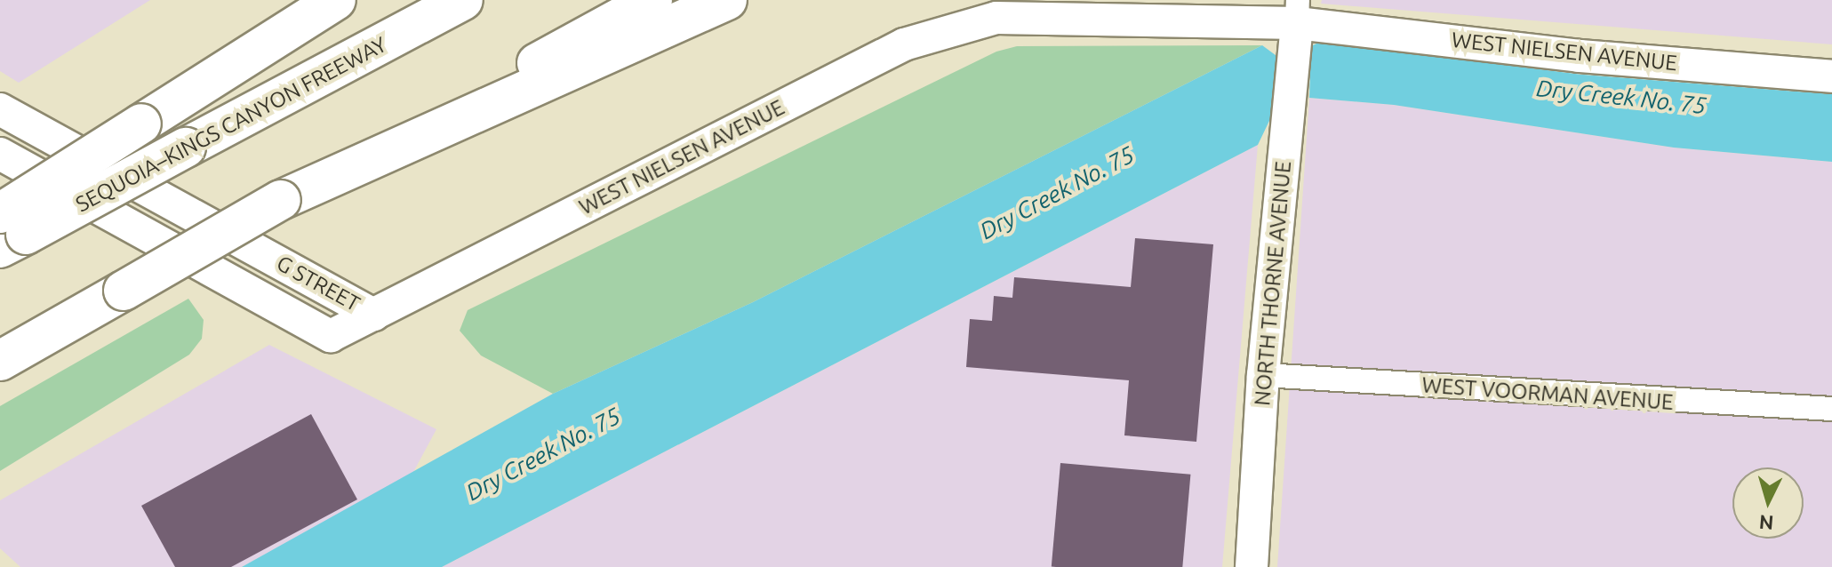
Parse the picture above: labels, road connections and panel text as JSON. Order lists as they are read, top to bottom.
{
  "streets": {
    "highway": ["SEQUOIA–KINGS CANYON FREEWAY"],
    "street": [
      "WEST NIELSEN AVENUE",
      "G STREET",
      "NORTH THORNE AVENUE",
      "WEST VOORMAN AVENUE"
    ]
  },
  "crossings": [
    ["WEST NIELSEN AVENUE", "G STREET"],
    ["WEST NIELSEN AVENUE", "NORTH THORNE AVENUE"],
    ["NORTH THORNE AVENUE", "WEST VOORMAN AVENUE"]
  ],
  "water": ["Dry Creek No. 75"],
  "north": "bottom"
}
